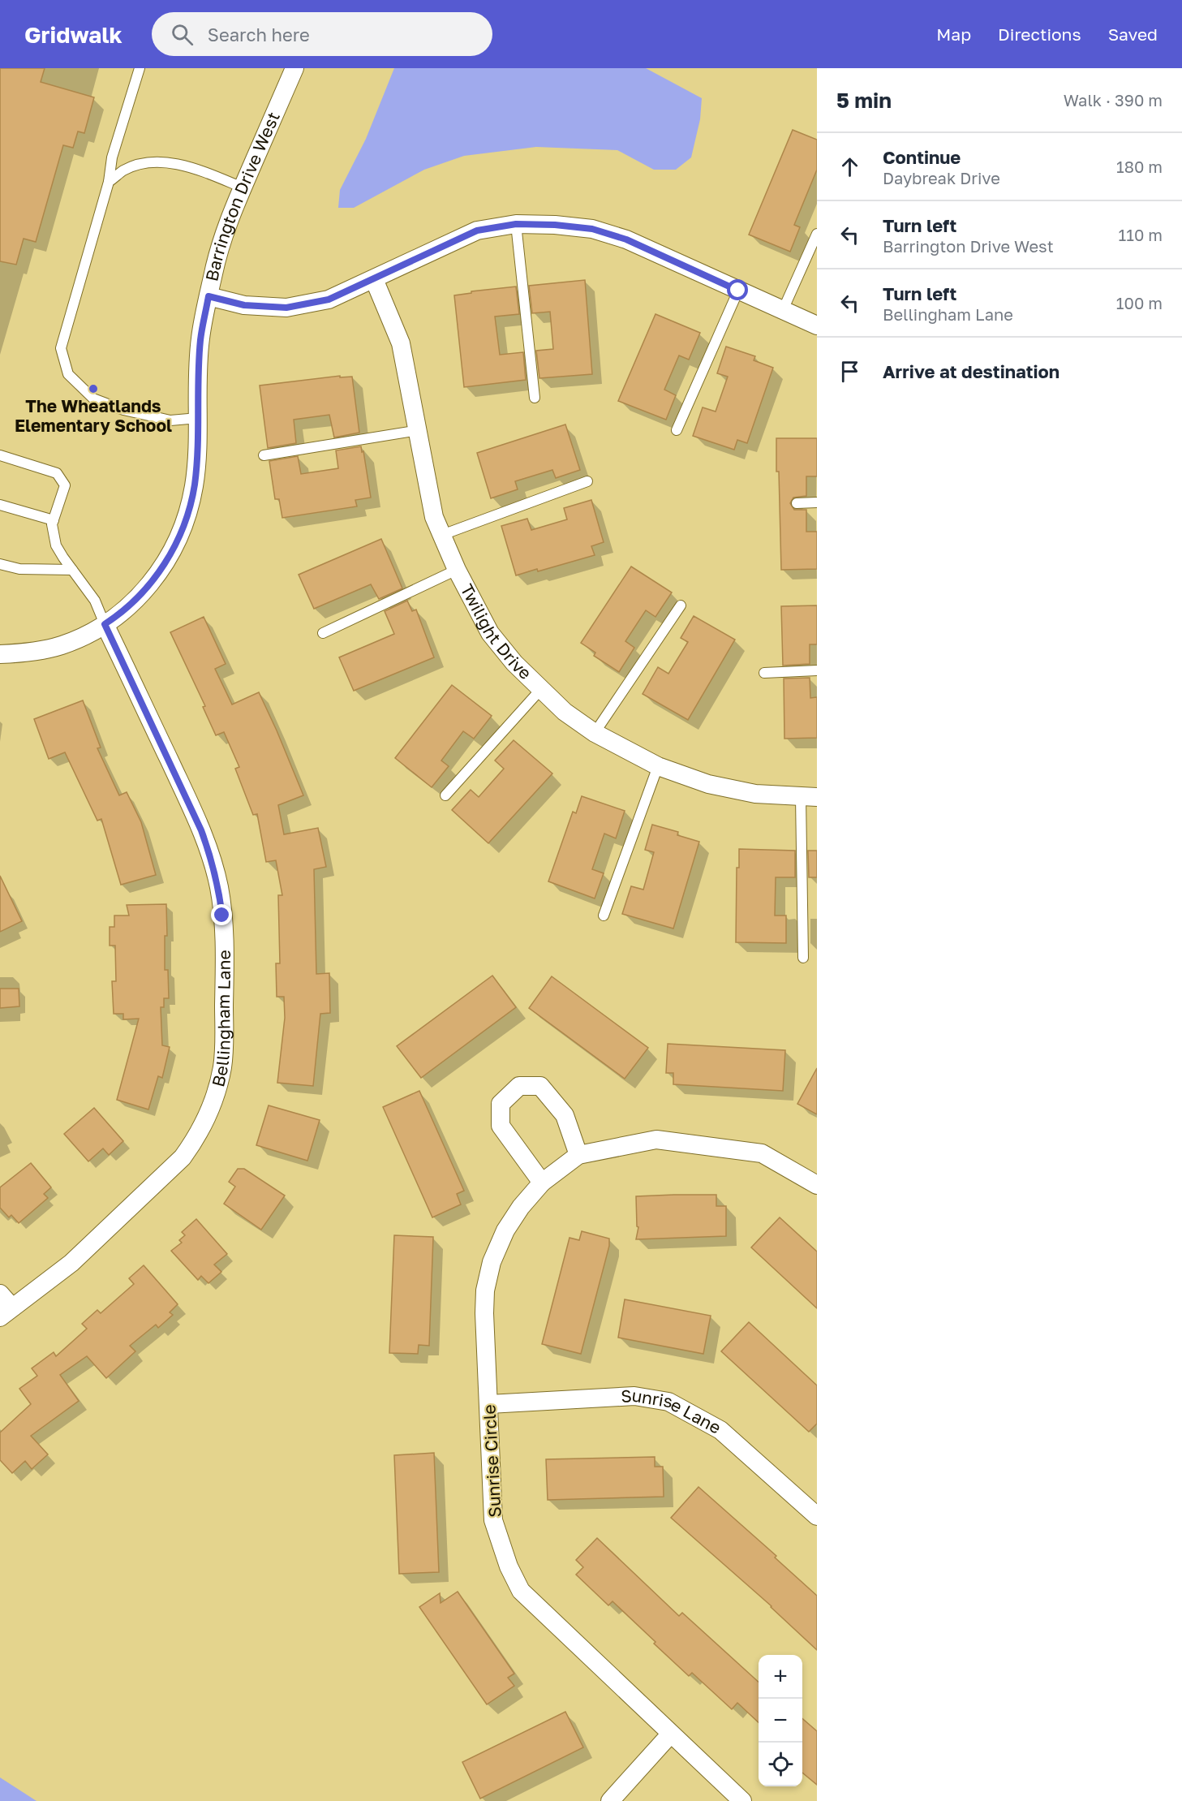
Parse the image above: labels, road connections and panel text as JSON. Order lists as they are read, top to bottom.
{
  "streets": {
    "street": [
      "Barrington Drive West",
      "Twilight Drive",
      "Bellingham Lane",
      "Sunrise Lane",
      "Sunrise Circle"
    ]
  },
  "crossings": [
    ["Barrington Drive West", "Bellingham Lane"],
    ["Sunrise Lane", "Sunrise Circle"]
  ],
  "places": ["The Wheatlands Elementary School"],
  "page": {
    "header": "Gridwalk",
    "search": "Search here",
    "nav": ["Map", "Directions", "Saved"],
    "heading": ["5 min", "Walk · 390 m"],
    "list": [
      ["Continue", "Daybreak Drive", "180 m"],
      ["Turn left", "Barrington Drive West", "110 m"],
      ["Turn left", "Bellingham Lane", "100 m"],
      "Arrive at destination"
    ],
    "map_buttons": ["+", "−"]
  }
}
